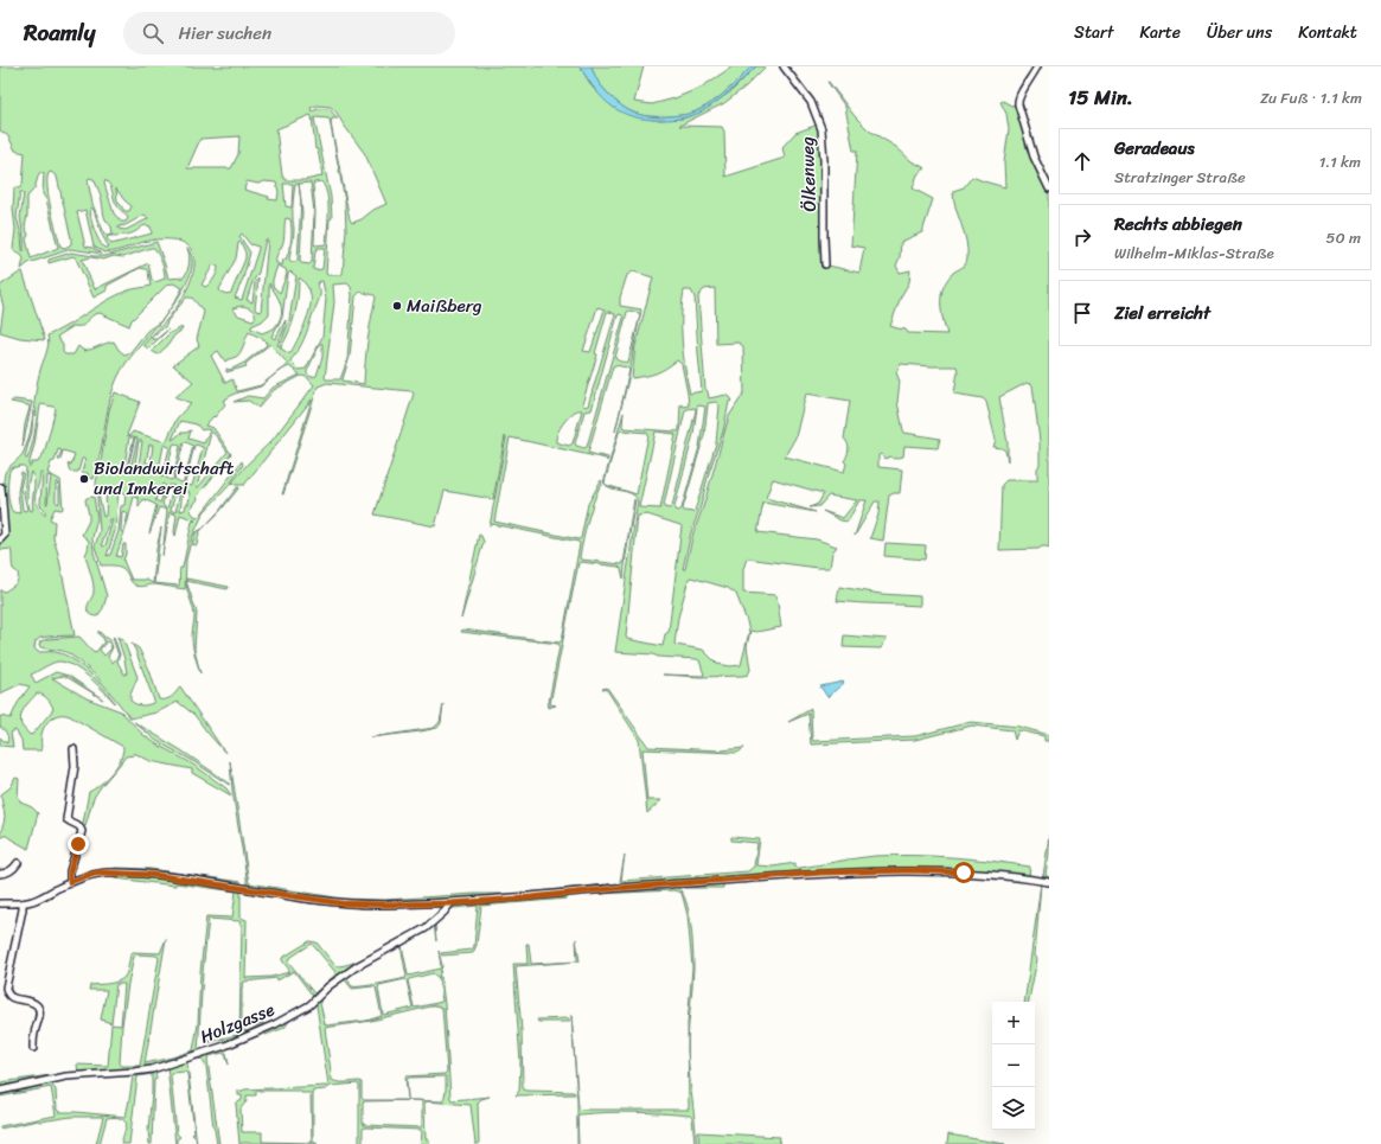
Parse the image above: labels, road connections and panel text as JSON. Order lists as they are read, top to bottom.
{
  "streets": {
    "street": ["Ölkenweg", "Holzgasse"]
  },
  "places": ["Maißberg", "Biolandwirtschaft und Imkerei"],
  "page": {
    "header": "Roamly",
    "search": "Hier suchen",
    "nav": [
      "Start",
      "Karte",
      "Über uns",
      "Kontakt"
    ],
    "heading": ["15 Min.", "Zu Fuß · 1.1 km"],
    "list": [
      ["Geradeaus", "Stratzinger Straße", "1.1 km"],
      ["Rechts abbiegen", "Wilhelm-Miklas-Straße", "50 m"],
      "Ziel erreicht"
    ],
    "map_buttons": ["+", "−"]
  }
}
